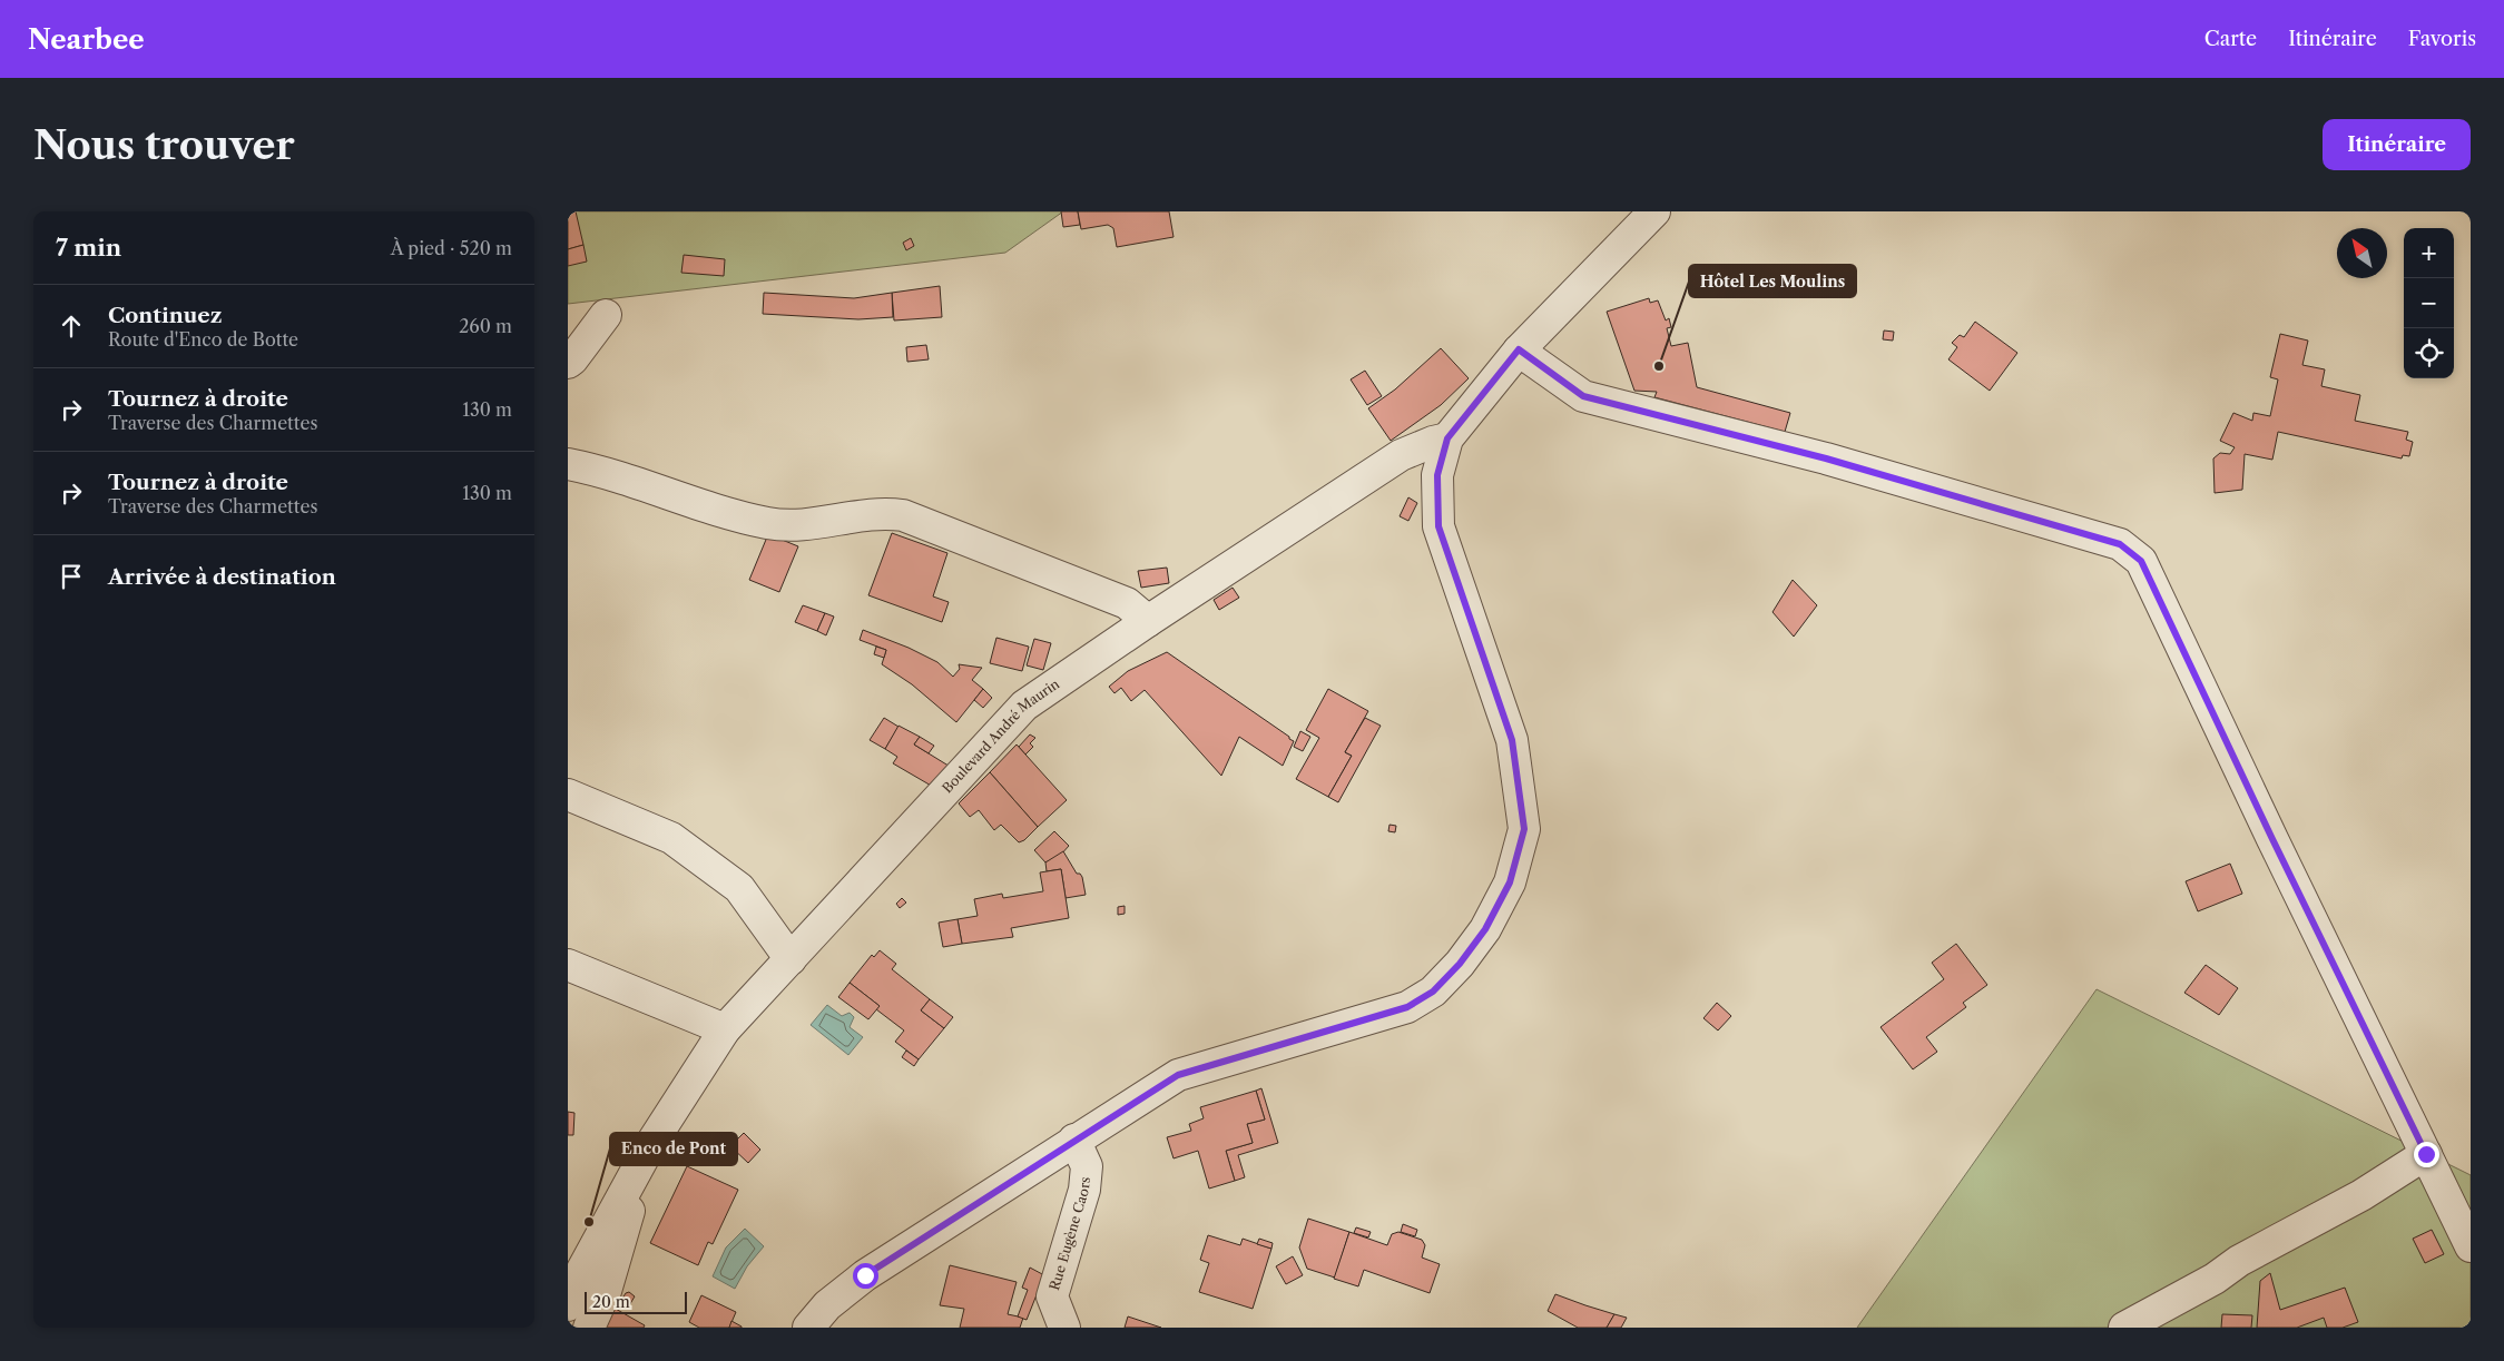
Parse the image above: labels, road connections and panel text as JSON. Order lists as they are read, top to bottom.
{
  "streets": {
    "street": ["Boulevard André Maurin", "Rue Eugène Caors"]
  },
  "places": ["Hôtel Les Moulins", "Enco de Pont"],
  "scale_bar": "20 m",
  "north": "top left",
  "page": {
    "header": "Nearbee",
    "nav": ["Carte", "Itinéraire", "Favoris"],
    "buttons": "Itinéraire",
    "title": "Nous trouver",
    "heading": ["7 min", "À pied · 520 m"],
    "map_buttons": ["+", "−"],
    "list": [
      ["Continuez", "Route d'Enco de Botte", "260 m"],
      ["Tournez à droite", "Traverse des Charmettes", "130 m"],
      ["Tournez à droite", "Traverse des Charmettes", "130 m"],
      "Arrivée à destination"
    ],
    "scale": "20 m"
  }
}
